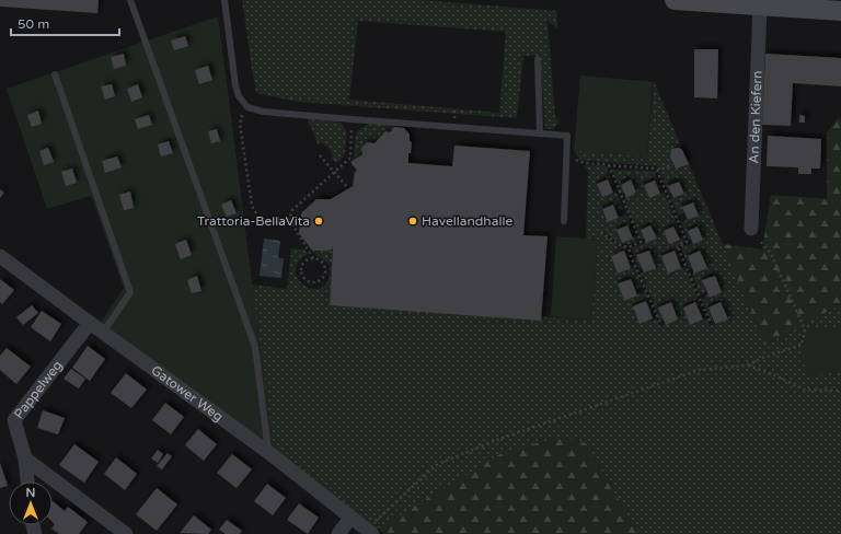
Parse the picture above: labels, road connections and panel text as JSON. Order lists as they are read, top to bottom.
{
  "streets": {
    "street": ["An den Kiefern", "Pappelweg", "Gatower Weg"]
  },
  "crossings": [
    ["Pappelweg", "Gatower Weg"]
  ],
  "places": ["Trattoria-BellaVita", "Havellandhalle"],
  "scale_bar": "50 m",
  "north": "top"
}
